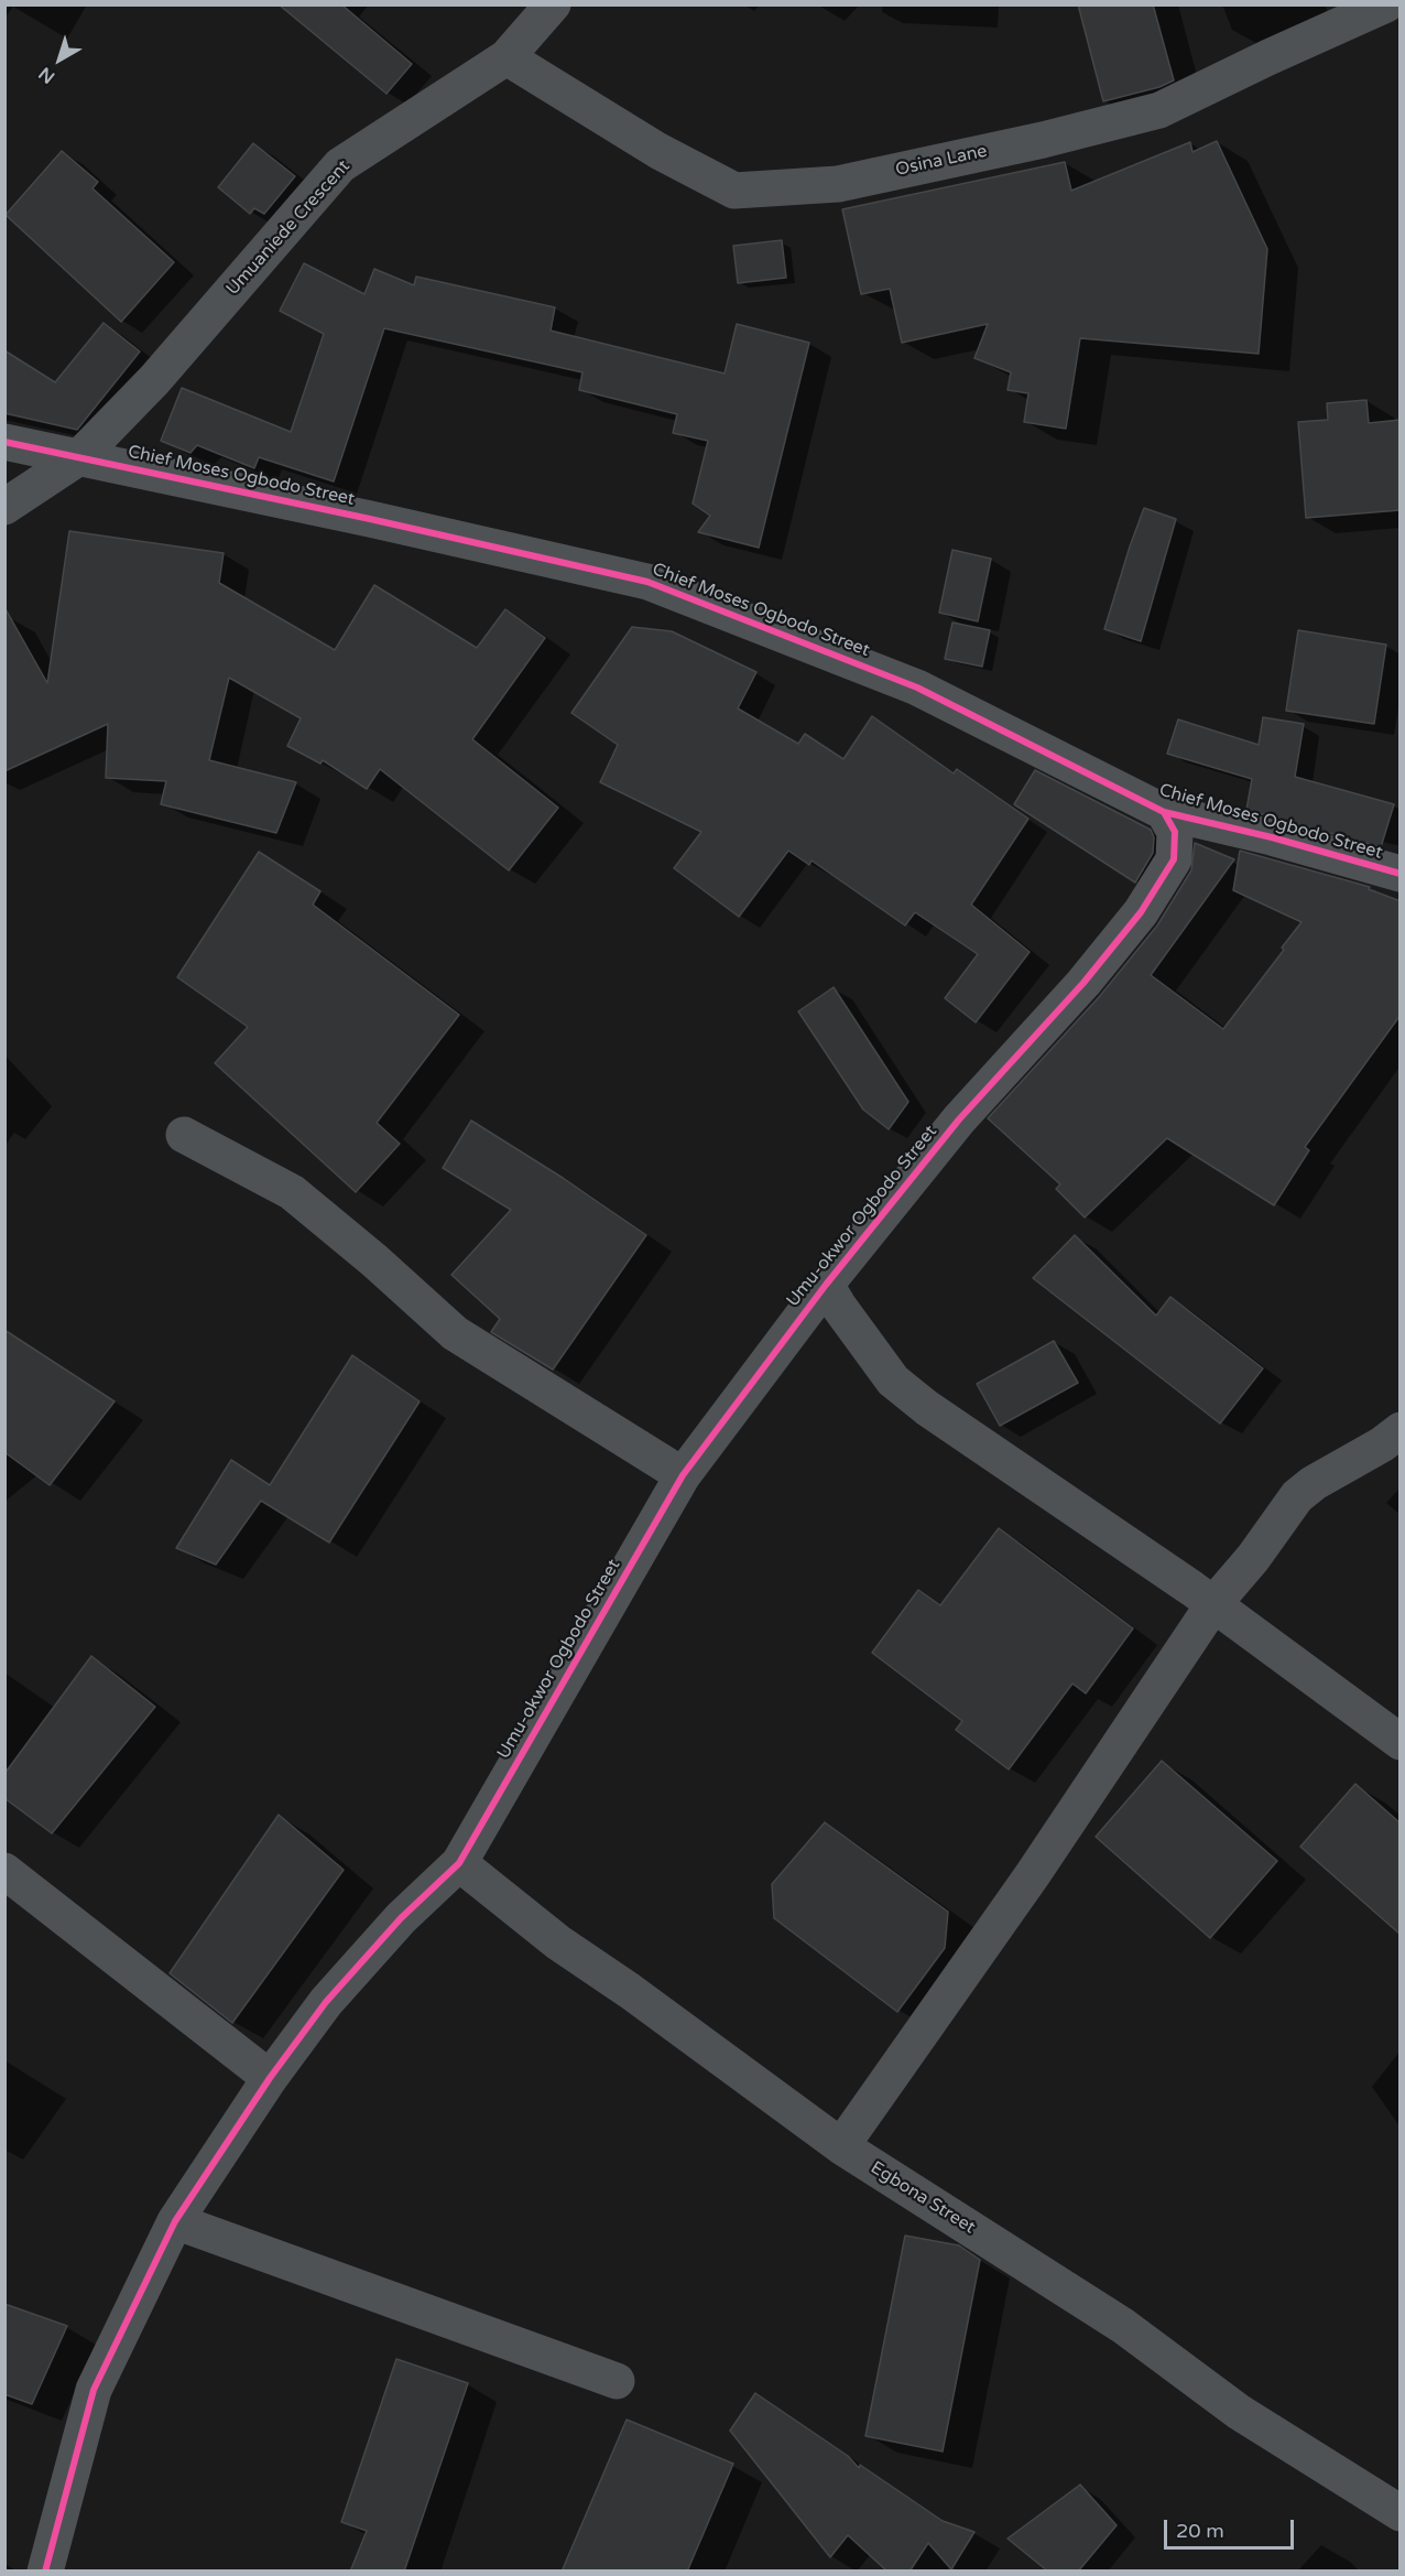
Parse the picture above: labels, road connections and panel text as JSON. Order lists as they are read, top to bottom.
{
  "streets": {
    "street": [
      "Osina Lane",
      "Umuaniede Crescent",
      "Chief Moses Ogbodo Street",
      "Umu-okwor Ogbodo Street",
      "Egbona Street"
    ]
  },
  "crossings": [
    ["Osina Lane", "Umuaniede Crescent"],
    ["Umuaniede Crescent", "Chief Moses Ogbodo Street"],
    ["Chief Moses Ogbodo Street", "Umu-okwor Ogbodo Street"],
    ["Umu-okwor Ogbodo Street", "Egbona Street"]
  ],
  "scale_bar": "20 m",
  "north": "bottom left"
}
